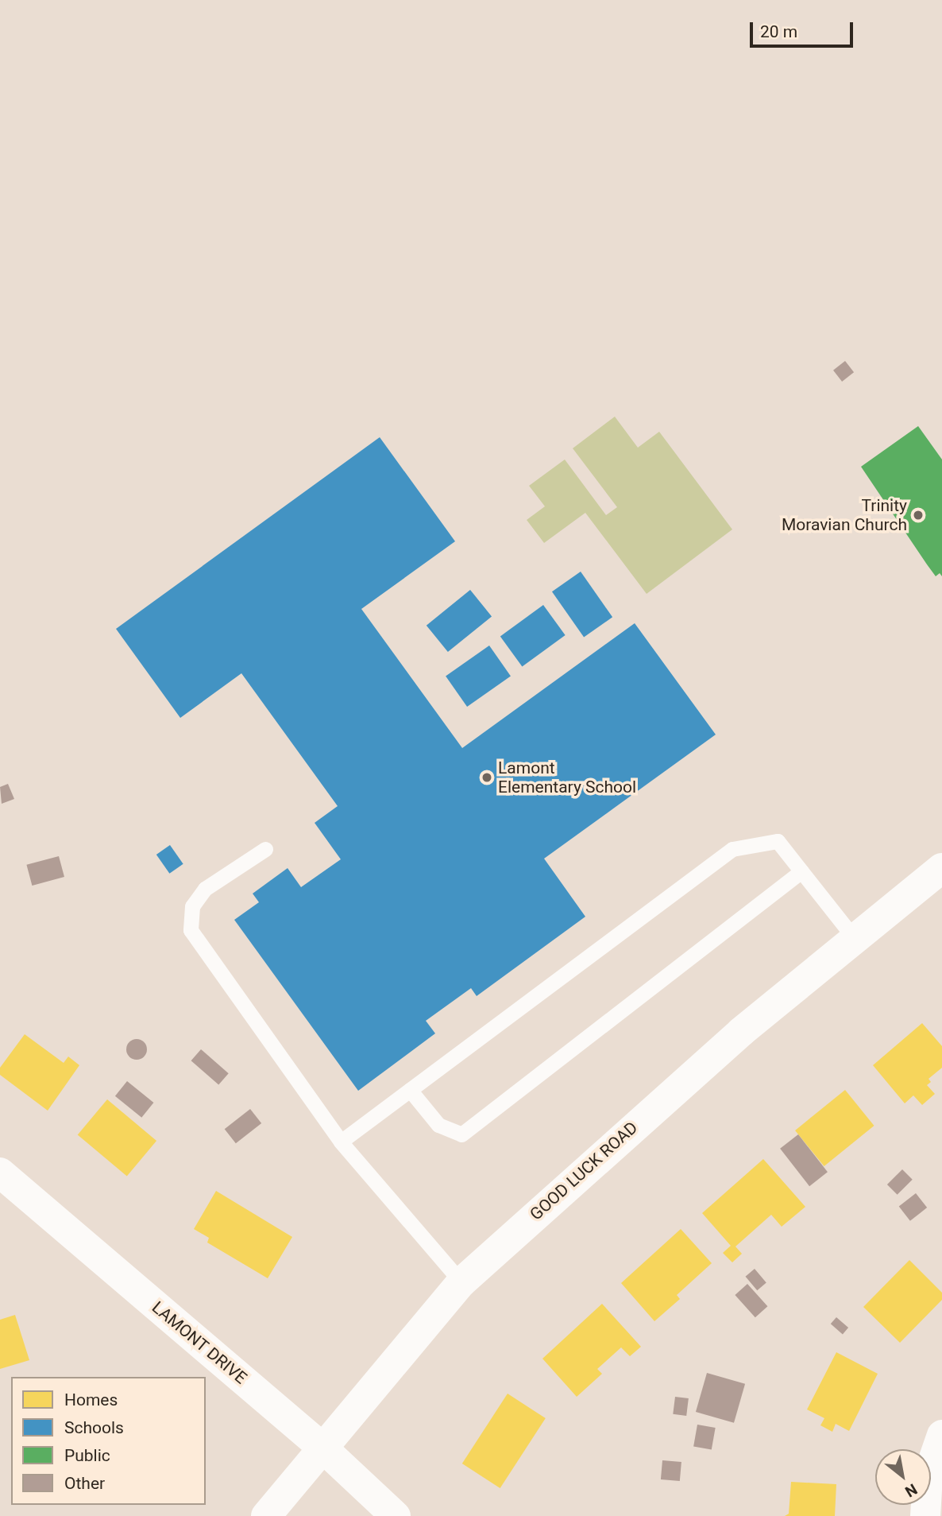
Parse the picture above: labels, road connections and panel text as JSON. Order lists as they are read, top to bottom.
{
  "streets": {
    "main road": ["GOOD LUCK ROAD", "LAMONT DRIVE"]
  },
  "crossings": [
    ["GOOD LUCK ROAD", "LAMONT DRIVE"]
  ],
  "places": ["Trinity Moravian Church", "Lamont Elementary School"],
  "legend": [
    "Homes",
    "Schools",
    "Public",
    "Other"
  ],
  "scale_bar": "20 m",
  "north": "bottom right"
}
